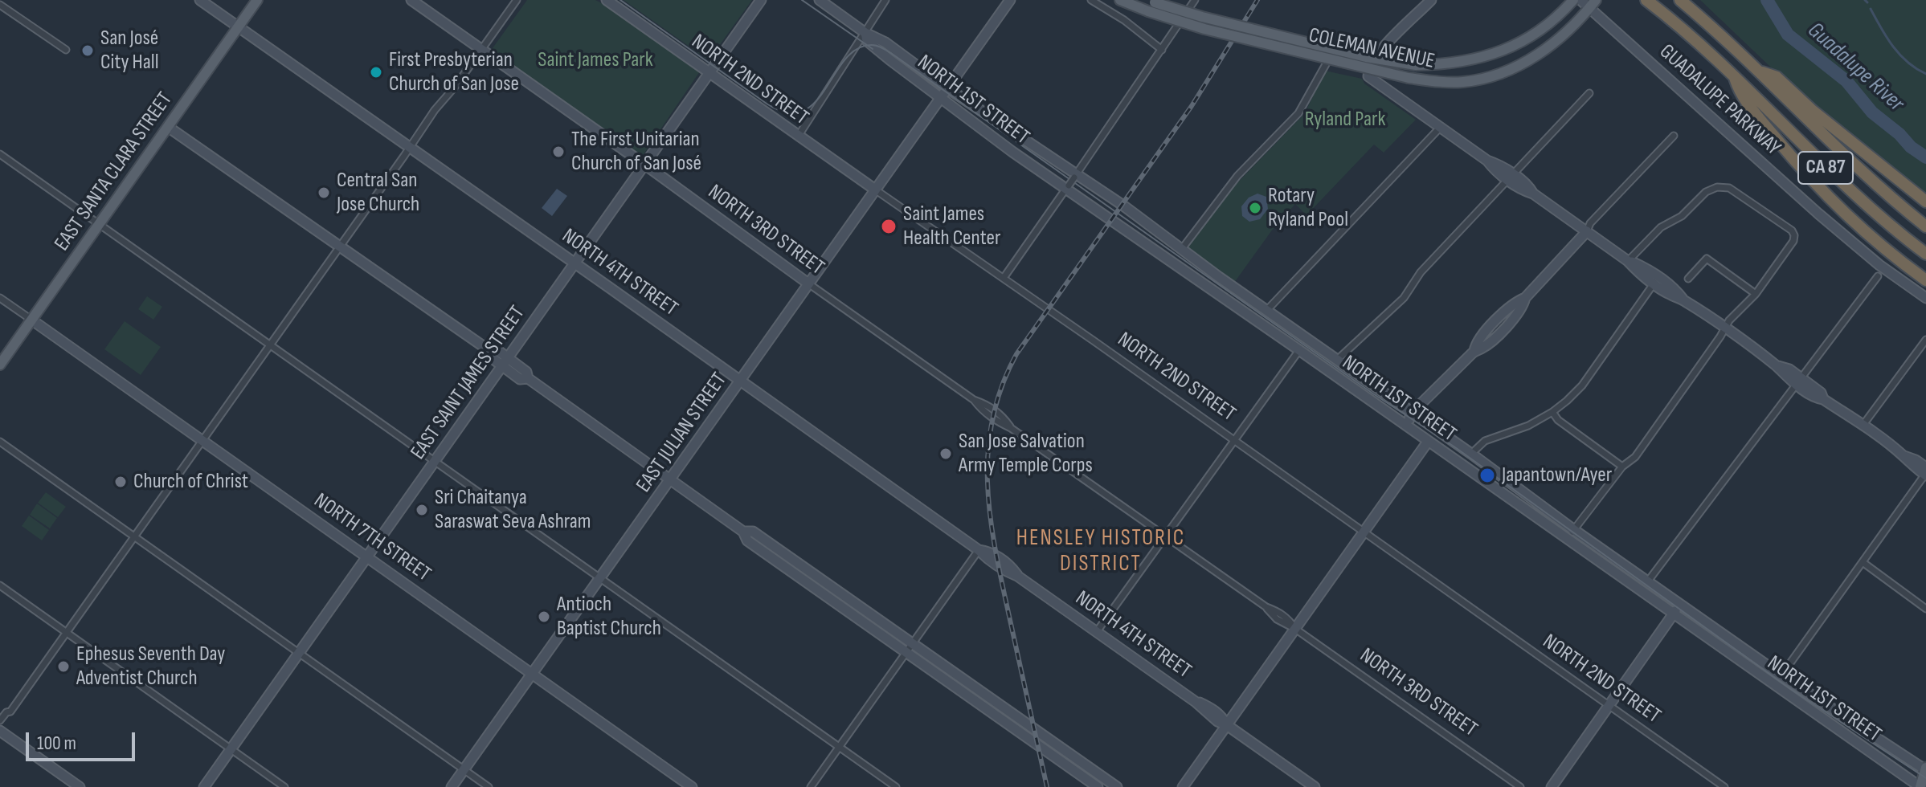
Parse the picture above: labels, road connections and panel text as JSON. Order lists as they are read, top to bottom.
{
  "streets": {
    "highway": ["CA 87"],
    "main road": ["COLEMAN AVENUE", "EAST SANTA CLARA STREET"],
    "street": [
      "NORTH 2ND STREET",
      "NORTH 1ST STREET",
      "GUADALUPE PARKWAY",
      "NORTH 3RD STREET",
      "NORTH 4TH STREET",
      "EAST SAINT JAMES STREET",
      "EAST JULIAN STREET",
      "NORTH 7TH STREET"
    ]
  },
  "crossings": [
    ["COLEMAN AVENUE", "GUADALUPE PARKWAY"],
    ["NORTH 2ND STREET", "EAST SAINT JAMES STREET"],
    ["NORTH 2ND STREET", "EAST JULIAN STREET"],
    ["NORTH 1ST STREET", "EAST JULIAN STREET"],
    ["EAST SANTA CLARA STREET", "NORTH 4TH STREET"],
    ["EAST SANTA CLARA STREET", "NORTH 7TH STREET"],
    ["NORTH 3RD STREET", "EAST SAINT JAMES STREET"],
    ["NORTH 3RD STREET", "EAST JULIAN STREET"],
    ["NORTH 4TH STREET", "EAST SAINT JAMES STREET"],
    ["NORTH 4TH STREET", "EAST JULIAN STREET"],
    ["EAST SAINT JAMES STREET", "NORTH 7TH STREET"],
    ["EAST JULIAN STREET", "NORTH 7TH STREET"]
  ],
  "districts": ["HENSLEY HISTORIC DISTRICT"],
  "water": ["Guadalupe River"],
  "parks": ["Saint James Park", "Ryland Park"],
  "places": [
    "San José City Hall",
    "First Presbyterian Church of San Jose",
    "The First Unitarian Church of San José",
    "Central San Jose Church",
    "Rotary Ryland Pool",
    "Saint James Health Center",
    "San Jose Salvation Army Temple Corps",
    "Japantown/Ayer",
    "Church of Christ",
    "Sri Chaitanya Saraswat Seva Ashram",
    "Antioch Baptist Church",
    "Ephesus Seventh Day Adventist Church"
  ],
  "scale_bar": "100 m"
}
